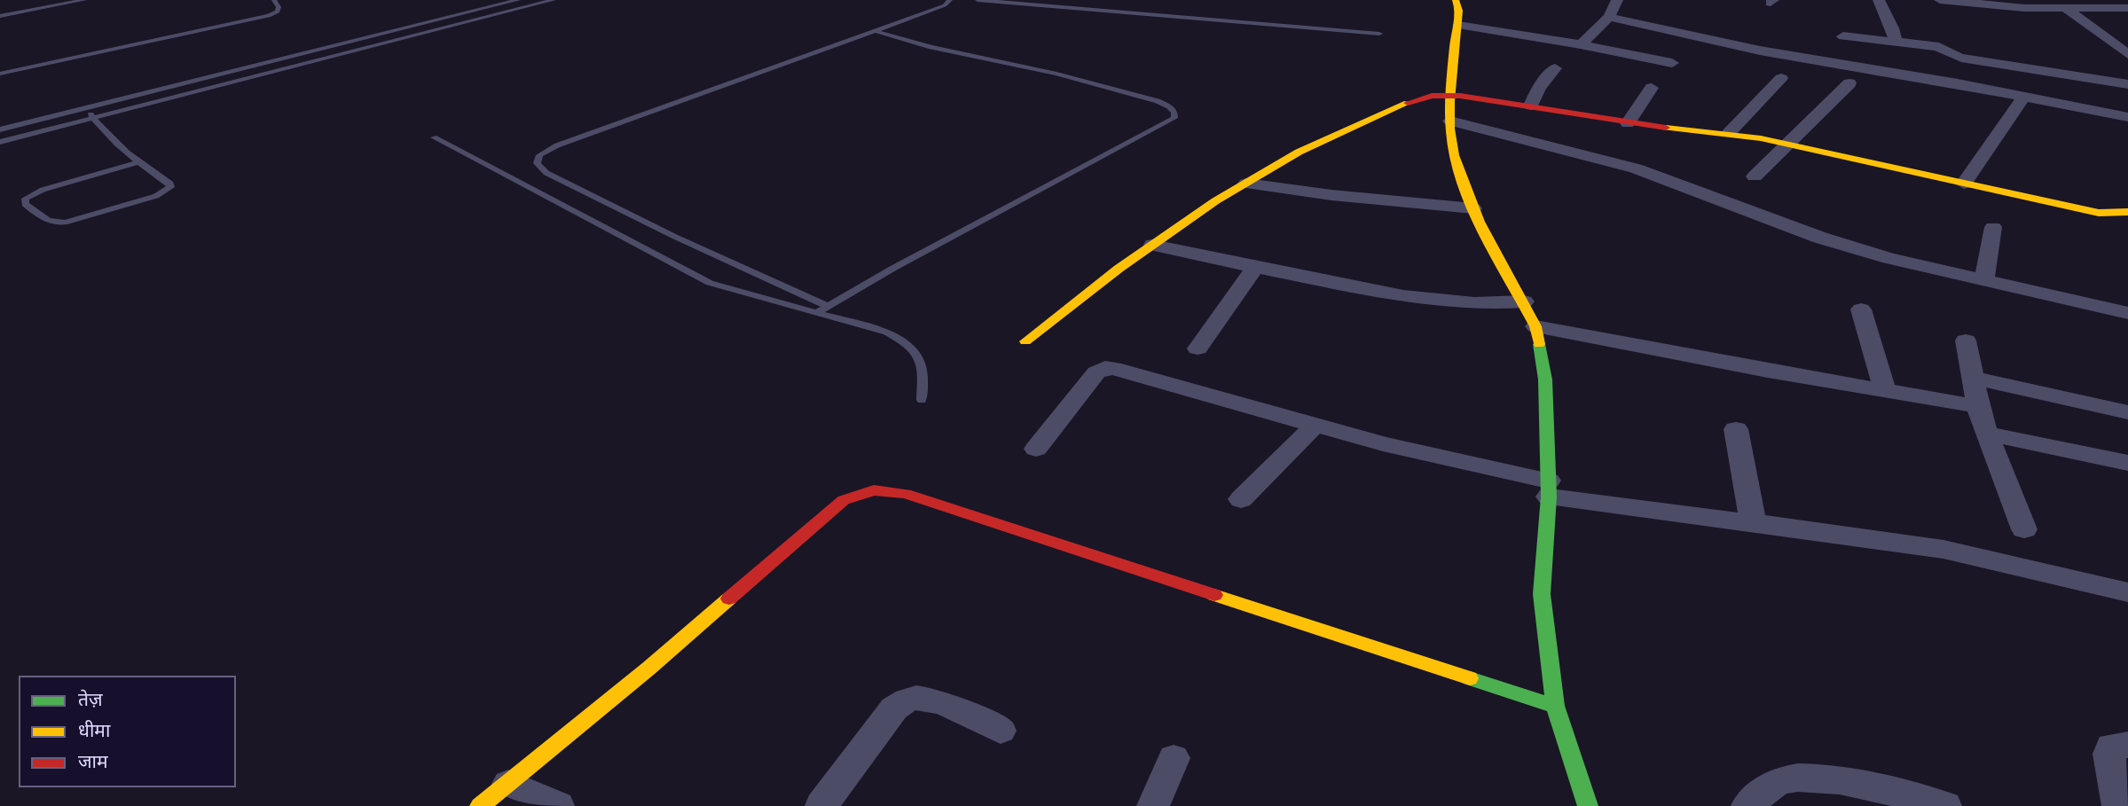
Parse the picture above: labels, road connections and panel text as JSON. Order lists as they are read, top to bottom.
{
  "legend": ["तेज़", "धीमा", "जाम"]
}
